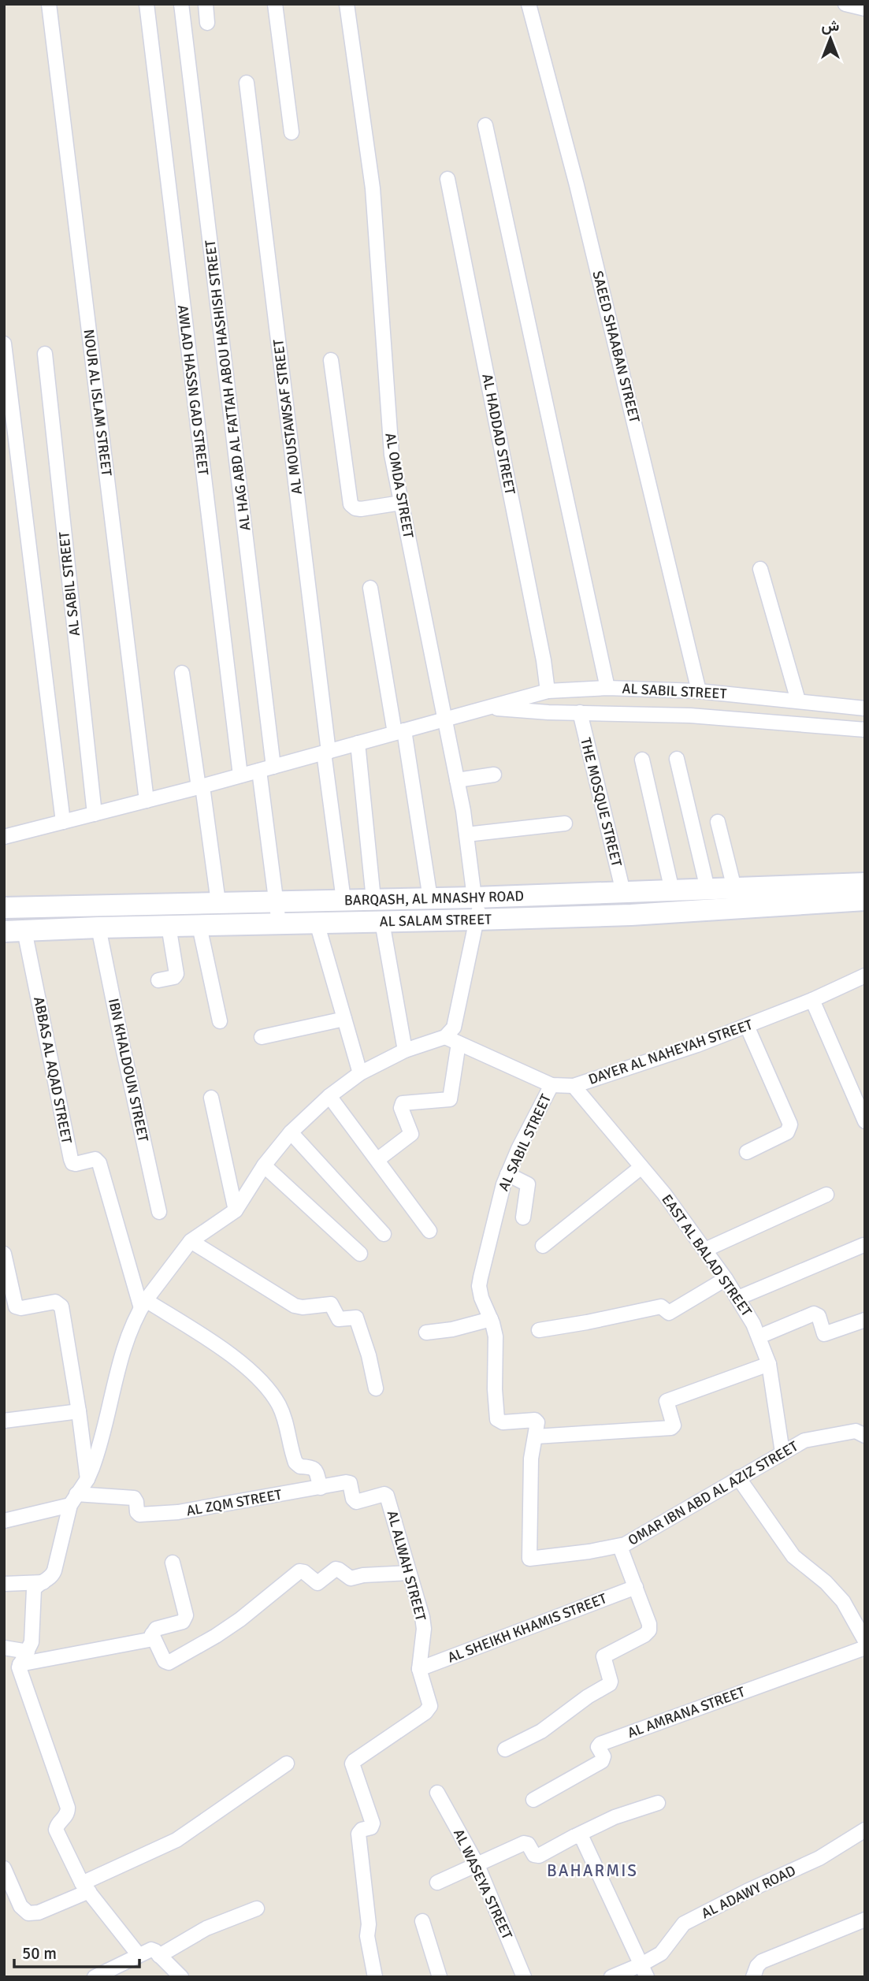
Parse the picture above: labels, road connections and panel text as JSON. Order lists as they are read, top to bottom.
{
  "streets": {
    "street": [
      "SAEED SHAABAN STREET",
      "AL HAG ABD AL FATTAH ABOU HASHISH STREET",
      "AWLAD HASSN GAD STREET",
      "NOUR AL ISLAM STREET",
      "AL MOUSTAWSAF STREET",
      "AL HADDAD STREET",
      "AL OMDA STREET",
      "AL SABIL STREET",
      "THE MOSQUE STREET",
      "BARQASH, AL MNASHY ROAD",
      "AL SALAM STREET",
      "DAYER AL NAHEYAH STREET",
      "ABBAS AL AQAD STREET",
      "IBN KHALDOUN STREET",
      "EAST AL BALAD STREET",
      "OMAR IBN ABD AL AZIZ STREET",
      "AL ZQM STREET",
      "AL ALWAH STREET",
      "AL SHEIKH KHAMIS STREET",
      "AL AMRANA STREET",
      "AL WASEYA STREET",
      "AL ADAWY ROAD"
    ]
  },
  "crossings": [
    ["SAEED SHAABAN STREET", "AL SABIL STREET"],
    ["AL HAG ABD AL FATTAH ABOU HASHISH STREET", "AL SABIL STREET"],
    ["AWLAD HASSN GAD STREET", "AL SABIL STREET"],
    ["NOUR AL ISLAM STREET", "AL SABIL STREET"],
    ["AL MOUSTAWSAF STREET", "AL SABIL STREET"],
    ["AL MOUSTAWSAF STREET", "BARQASH, AL MNASHY ROAD"],
    ["AL HADDAD STREET", "AL SABIL STREET"],
    ["AL OMDA STREET", "AL SABIL STREET"],
    ["AL OMDA STREET", "BARQASH, AL MNASHY ROAD"],
    ["AL OMDA STREET", "AL SALAM STREET"],
    ["AL OMDA STREET", "DAYER AL NAHEYAH STREET"],
    ["AL SABIL STREET", "THE MOSQUE STREET"],
    ["AL SABIL STREET", "DAYER AL NAHEYAH STREET"],
    ["AL SABIL STREET", "OMAR IBN ABD AL AZIZ STREET"],
    ["THE MOSQUE STREET", "BARQASH, AL MNASHY ROAD"],
    ["AL SALAM STREET", "ABBAS AL AQAD STREET"],
    ["AL SALAM STREET", "IBN KHALDOUN STREET"],
    ["DAYER AL NAHEYAH STREET", "EAST AL BALAD STREET"],
    ["EAST AL BALAD STREET", "OMAR IBN ABD AL AZIZ STREET"],
    ["AL ZQM STREET", "AL ALWAH STREET"],
    ["AL ALWAH STREET", "AL SHEIKH KHAMIS STREET"]
  ],
  "districts": ["BAHARMIS"],
  "scale_bar": "50 m",
  "north": "top"
}
